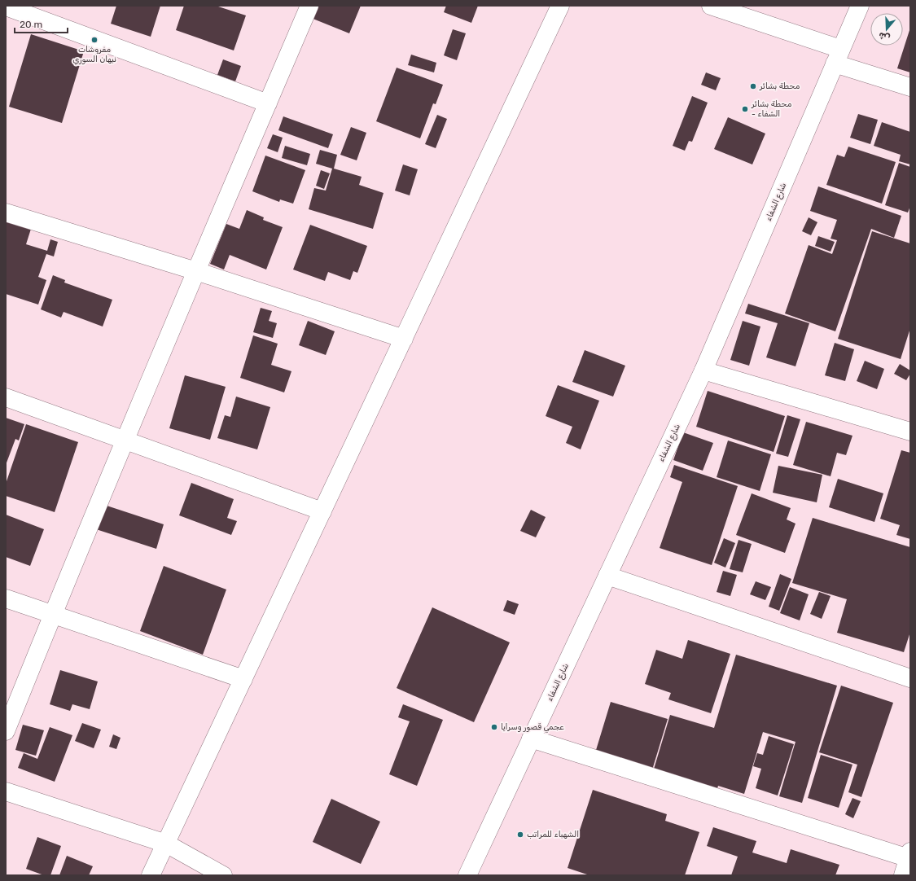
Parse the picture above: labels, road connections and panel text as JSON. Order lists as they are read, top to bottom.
{
  "streets": {
    "street": ["شارع الشفاء"]
  },
  "places": [
    "مفروشات نبهان السوري",
    "محطة بشائر",
    "محطة بشائر - الشفاء",
    "عجمي قصور وسرايا",
    "الشهباء للمراتب"
  ],
  "scale_bar": "20 m",
  "north": "bottom"
}
